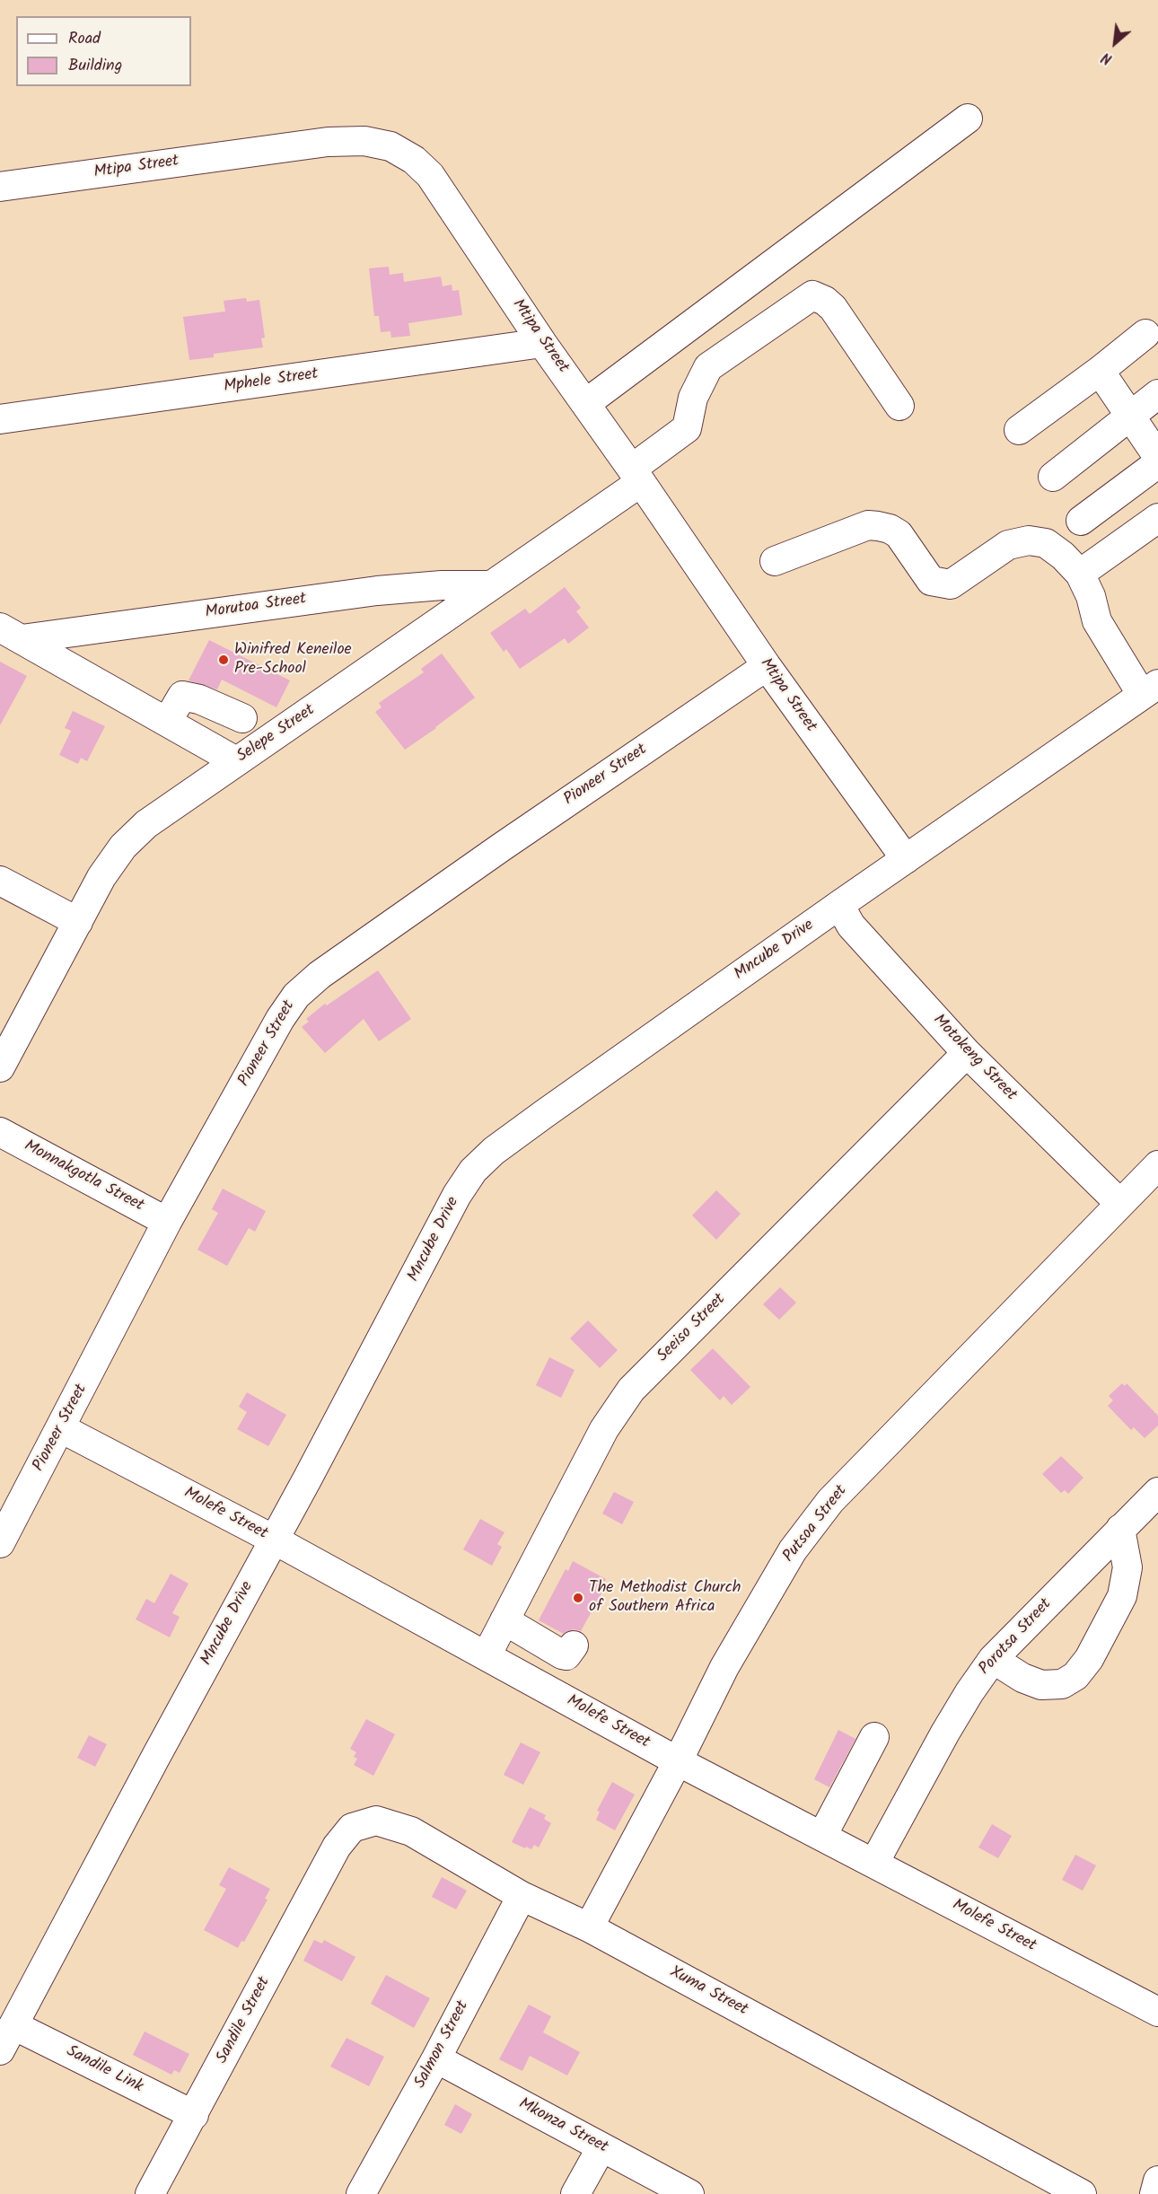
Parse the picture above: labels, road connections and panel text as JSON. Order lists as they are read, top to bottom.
{
  "streets": {
    "street": [
      "Mtipa Street",
      "Mphele Street",
      "Morutoa Street",
      "Selepe Street",
      "Pioneer Street",
      "Mncube Drive",
      "Motokeng Street",
      "Monnakgotla Street",
      "Seeiso Street",
      "Molefe Street",
      "Putsoa Street",
      "Porotsa Street",
      "Xuma Street",
      "Sandile Street",
      "Salmon Street",
      "Sandile Link",
      "Mkonza Street"
    ]
  },
  "crossings": [
    ["Mtipa Street", "Mphele Street"],
    ["Mtipa Street", "Selepe Street"],
    ["Mtipa Street", "Pioneer Street"],
    ["Mtipa Street", "Mncube Drive"],
    ["Morutoa Street", "Selepe Street"],
    ["Pioneer Street", "Monnakgotla Street"],
    ["Pioneer Street", "Molefe Street"],
    ["Mncube Drive", "Motokeng Street"],
    ["Mncube Drive", "Molefe Street"],
    ["Mncube Drive", "Sandile Link"],
    ["Motokeng Street", "Seeiso Street"],
    ["Motokeng Street", "Putsoa Street"],
    ["Seeiso Street", "Molefe Street"],
    ["Molefe Street", "Putsoa Street"],
    ["Molefe Street", "Porotsa Street"],
    ["Putsoa Street", "Xuma Street"],
    ["Xuma Street", "Sandile Street"],
    ["Xuma Street", "Salmon Street"],
    ["Sandile Street", "Sandile Link"],
    ["Salmon Street", "Mkonza Street"]
  ],
  "places": ["Winifred Keneiloe Pre-School", "The Methodist Church of Southern Africa"],
  "legend": ["Road", "Building"],
  "north": "bottom left"
}
